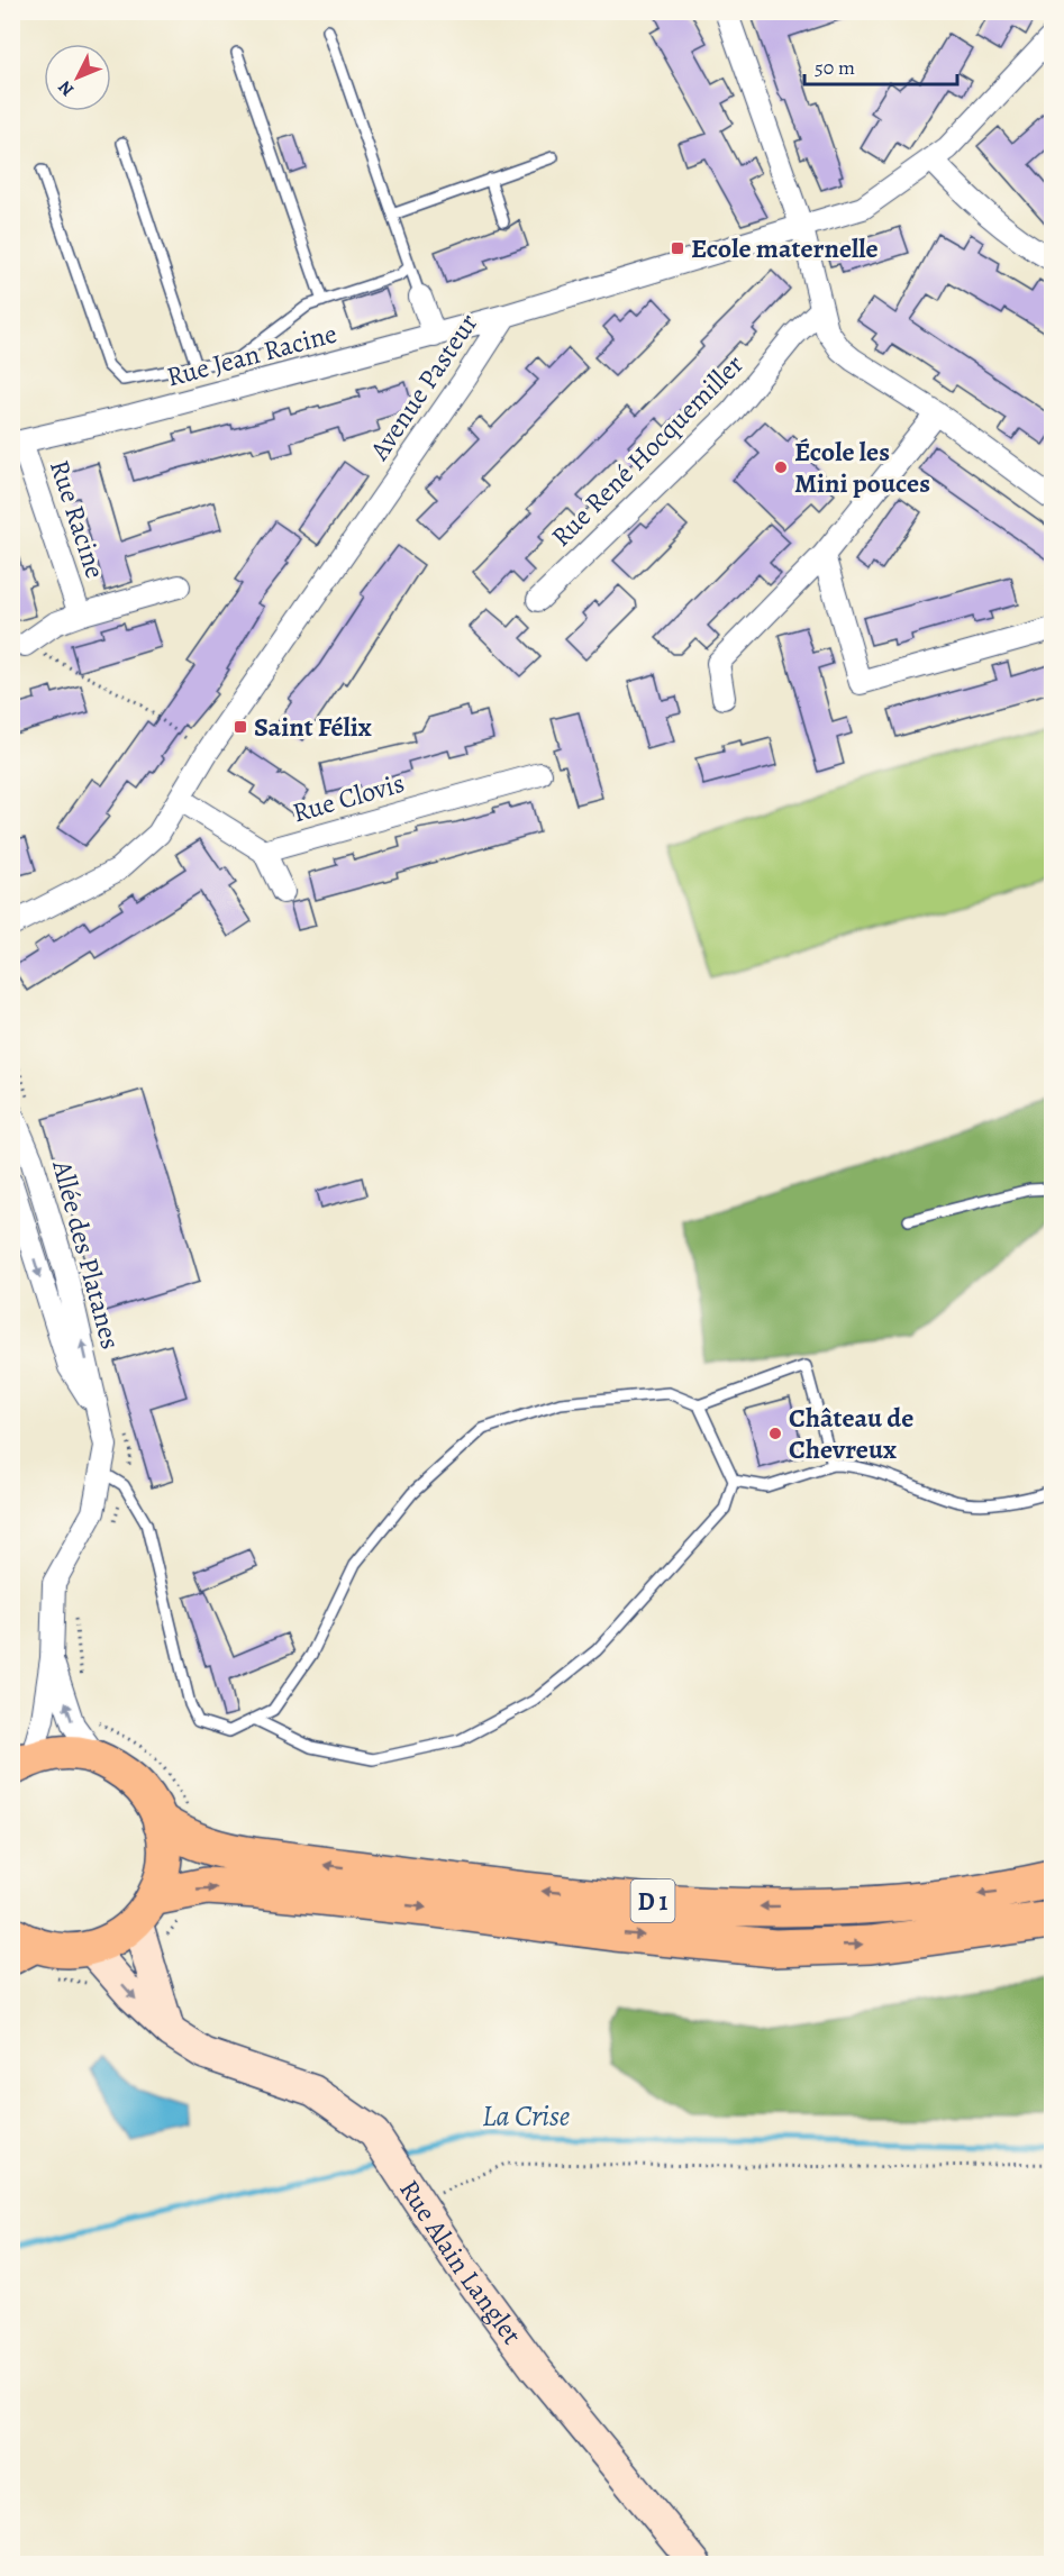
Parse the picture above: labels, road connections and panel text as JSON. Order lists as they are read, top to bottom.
{
  "streets": {
    "highway": ["D 1"],
    "street": [
      "Rue Jean Racine",
      "Avenue Pasteur",
      "Rue René Hocquemiller",
      "Rue Racine",
      "Rue Clovis",
      "Allée des Platanes",
      "Rue Alain Langlet"
    ]
  },
  "crossings": [
    ["Rue Jean Racine", "Avenue Pasteur"],
    ["Rue Jean Racine", "Rue Racine"],
    ["Avenue Pasteur", "Rue Clovis"]
  ],
  "water": ["La Crise"],
  "places": {
    "transit": ["Ecole maternelle", "Saint Félix"],
    "other": ["École les Mini pouces", "Château de Chevreux"]
  },
  "scale_bar": "50 m",
  "north": "bottom left"
}
